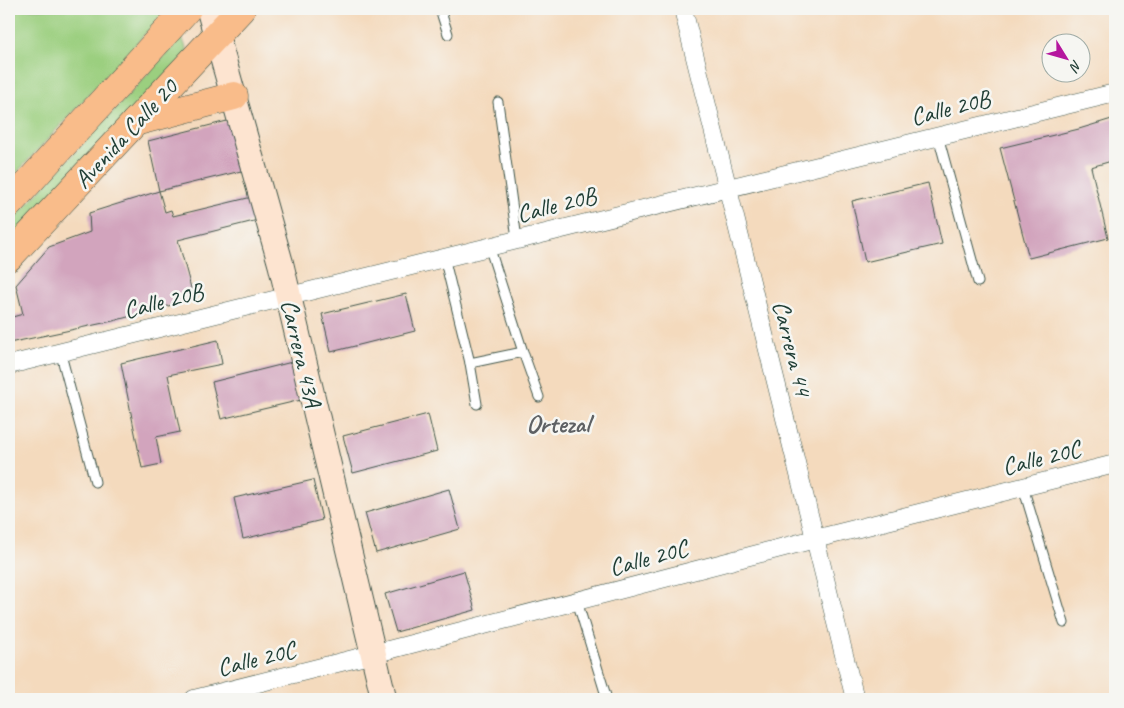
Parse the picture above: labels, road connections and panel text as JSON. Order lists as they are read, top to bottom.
{
  "streets": {
    "highway": ["Avenida Calle 20"],
    "street": [
      "Calle 20B",
      "Carrera 44",
      "Carrera 43A",
      "Calle 20C"
    ]
  },
  "crossings": [
    ["Calle 20B", "Carrera 44"],
    ["Calle 20B", "Carrera 43A"],
    ["Avenida Calle 20", "Carrera 43A"],
    ["Carrera 44", "Calle 20C"],
    ["Carrera 43A", "Calle 20C"]
  ],
  "districts": ["Ortezal"],
  "north": "bottom right"
}
